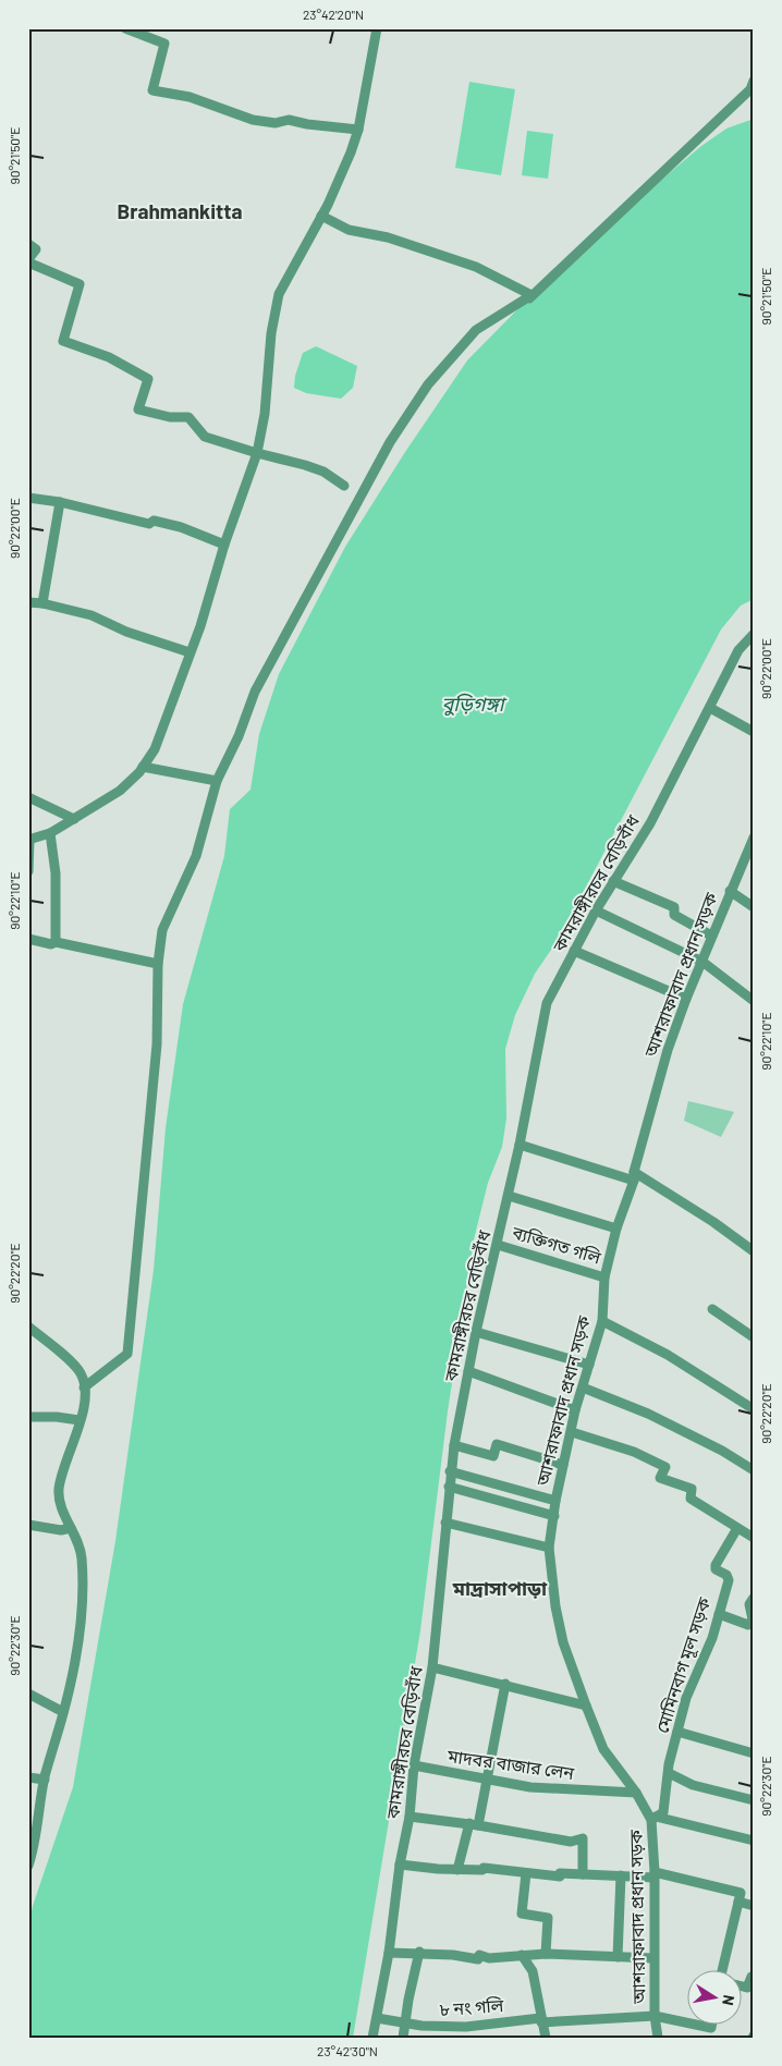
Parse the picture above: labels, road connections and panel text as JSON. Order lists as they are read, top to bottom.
{
  "streets": {
    "street": [
      "কামরাঙ্গীরচর বেড়িবাঁধ",
      "আশরাফাবাদ প্রধান সড়ক",
      "ব্যক্তিগত গলি",
      "মোমিনবাগ মূল সড়ক",
      "মাদবর বাজার লেন",
      "৮ নং গলি"
    ]
  },
  "crossings": [
    ["কামরাঙ্গীরচর বেড়িবাঁধ", "ব্যক্তিগত গলি"],
    ["কামরাঙ্গীরচর বেড়িবাঁধ", "মাদবর বাজার লেন"],
    ["কামরাঙ্গীরচর বেড়িবাঁধ", "৮ নং গলি"],
    ["আশরাফাবাদ প্রধান সড়ক", "ব্যক্তিগত গলি"],
    ["আশরাফাবাদ প্রধান সড়ক", "মোমিনবাগ মূল সড়ক"],
    ["আশরাফাবাদ প্রধান সড়ক", "মাদবর বাজার লেন"],
    ["আশরাফাবাদ প্রধান সড়ক", "৮ নং গলি"]
  ],
  "districts": ["Brahmankitta", "মাদ্রাসাপাড়া"],
  "water": ["বুড়িগঙ্গা"],
  "north": "right",
  "coordinates": [
    "23°42'20\"N",
    "90°21'50\"E",
    "90°22'00\"E",
    "90°22'10\"E",
    "90°22'20\"E",
    "90°22'30\"E",
    "23°42'30\"N"
  ]
}
